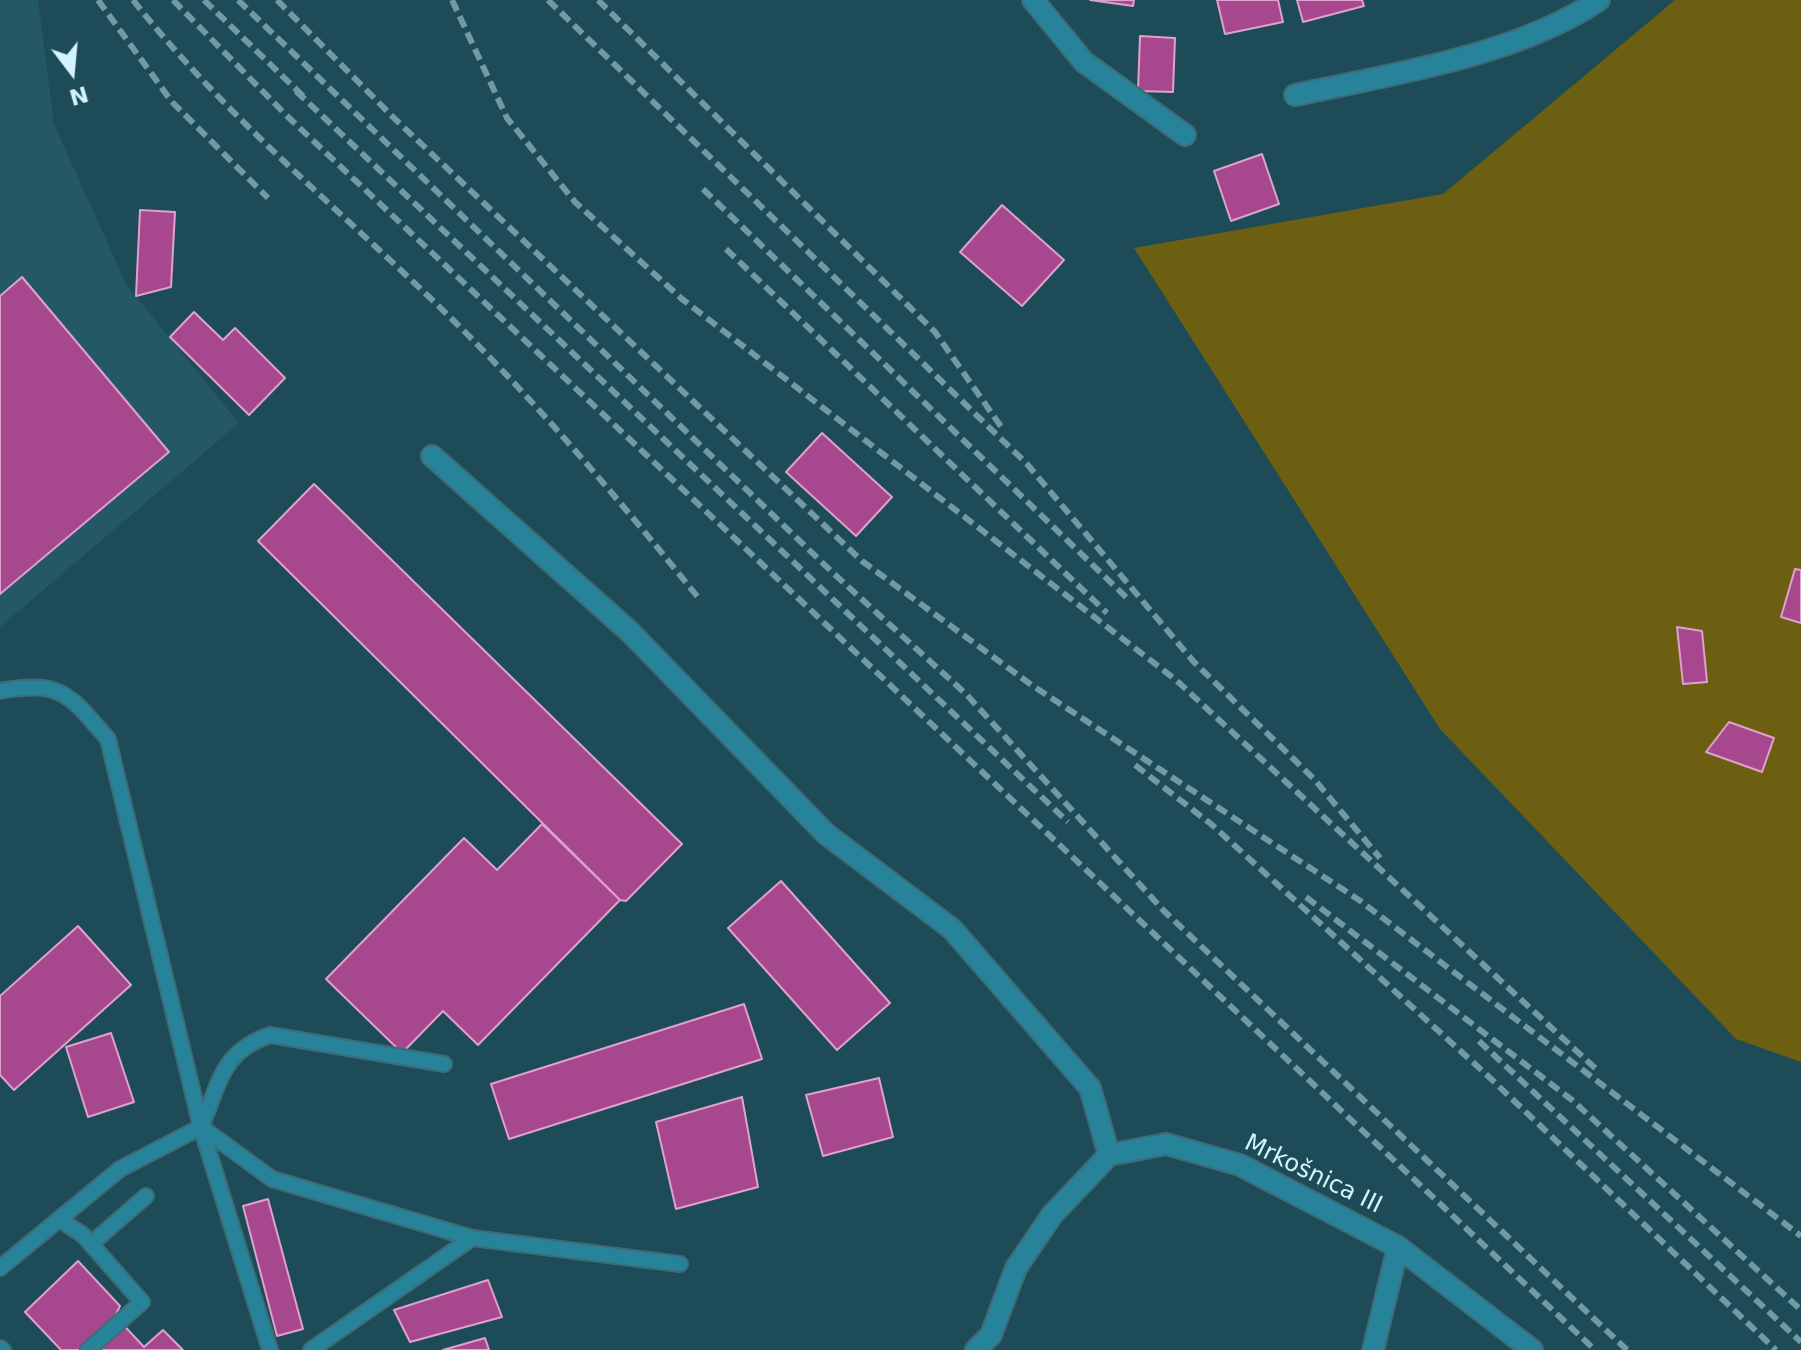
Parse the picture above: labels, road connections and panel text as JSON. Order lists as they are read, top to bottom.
{
  "streets": {
    "street": ["Mrkošnica III"]
  },
  "north": "bottom"
}
